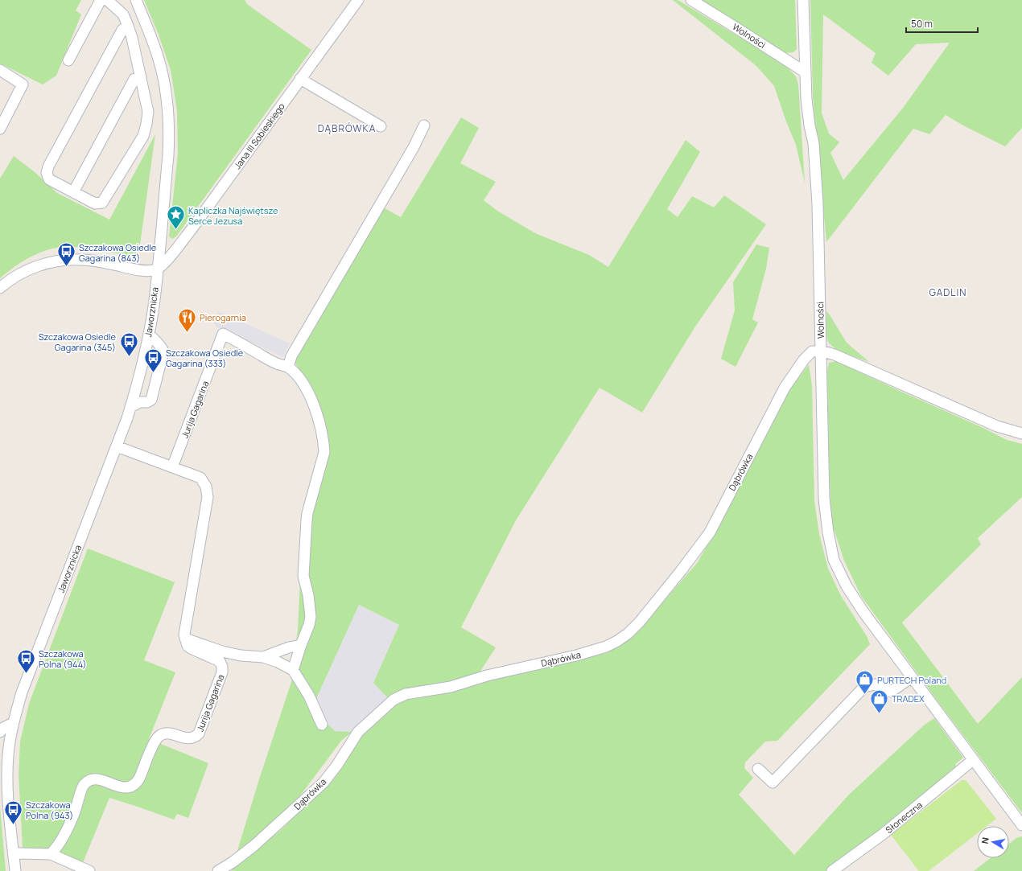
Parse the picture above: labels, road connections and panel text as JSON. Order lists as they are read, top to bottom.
{
  "streets": {
    "street": [
      "Wolności",
      "Jana III Sobieskiego",
      "Jaworznicka",
      "Jurija Gagarina",
      "Dąbrówka",
      "Słoneczna"
    ]
  },
  "crossings": [
    ["Wolności", "Dąbrówka"],
    ["Jana III Sobieskiego", "Jaworznicka"]
  ],
  "districts": ["DĄBRÓWKA", "GADLIN"],
  "places": {
    "place": ["Kapliczka Najświętsze Serce Jezusa"],
    "bus stop": [
      "Szczakowa Osiedle Gagarina (843)",
      "Szczakowa Osiedle Gagarina (345)",
      "Szczakowa Osiedle Gagarina (333)",
      "Szczakowa Polna (944)",
      "Szczakowa Polna (943)"
    ],
    "restaurant": ["Pierogarnia"],
    "shop": ["PURTECH Poland", "TRADEX"]
  },
  "scale_bar": "50 m",
  "north": "left"
}
